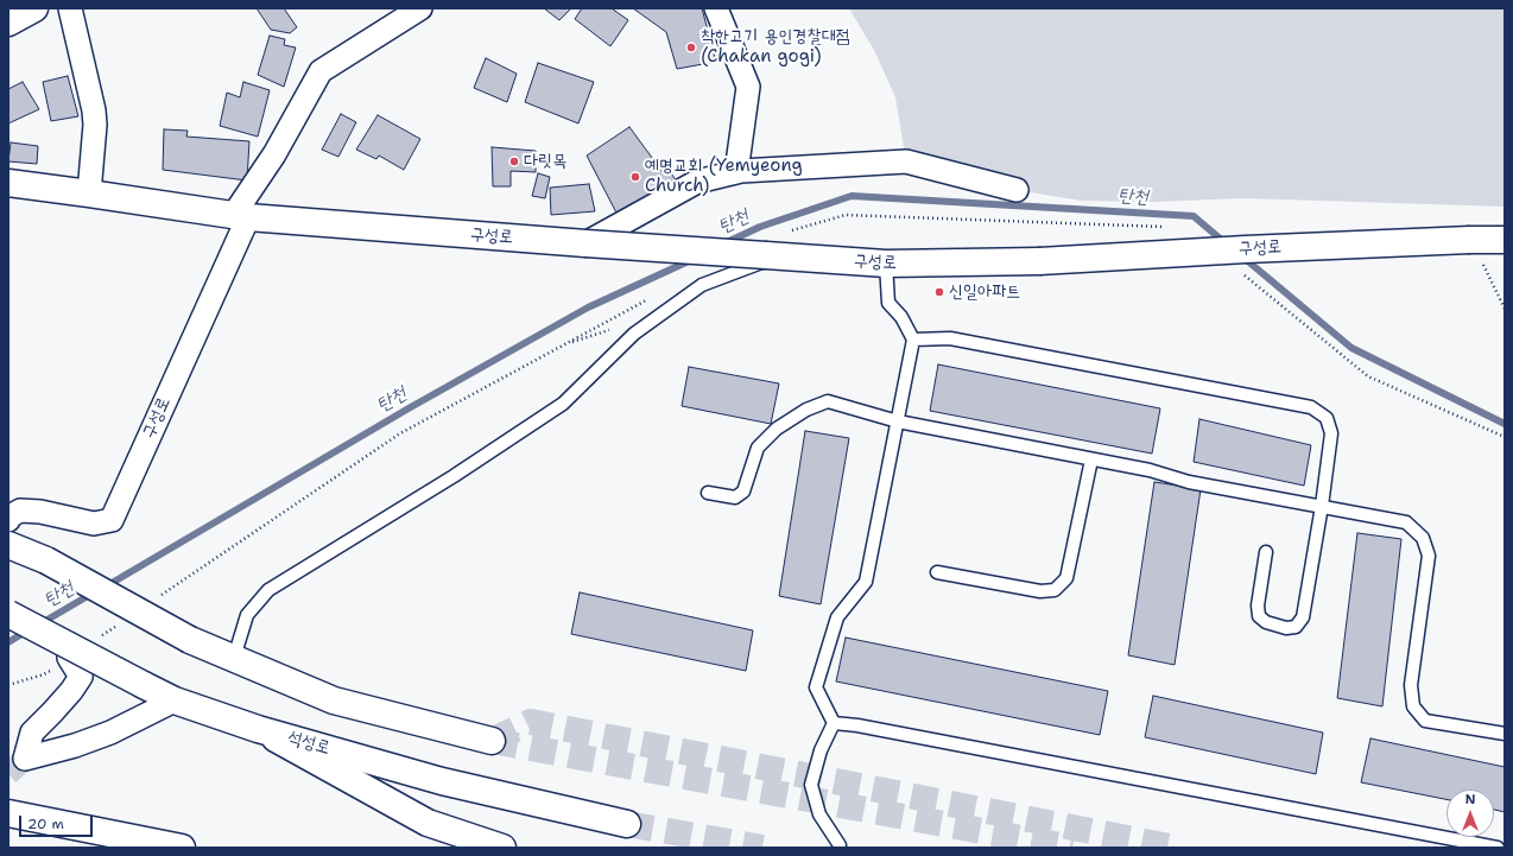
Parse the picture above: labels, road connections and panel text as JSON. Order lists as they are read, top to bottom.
{
  "streets": {
    "main road": ["구성로", "석성로"]
  },
  "water": ["탄천"],
  "places": [
    "착한고기 용인경찰대점 (Chakan gogi)",
    "다릿목",
    "예명교회 (Yemyeong Church)",
    "신일아파트"
  ],
  "scale_bar": "20 m",
  "north": "top"
}
